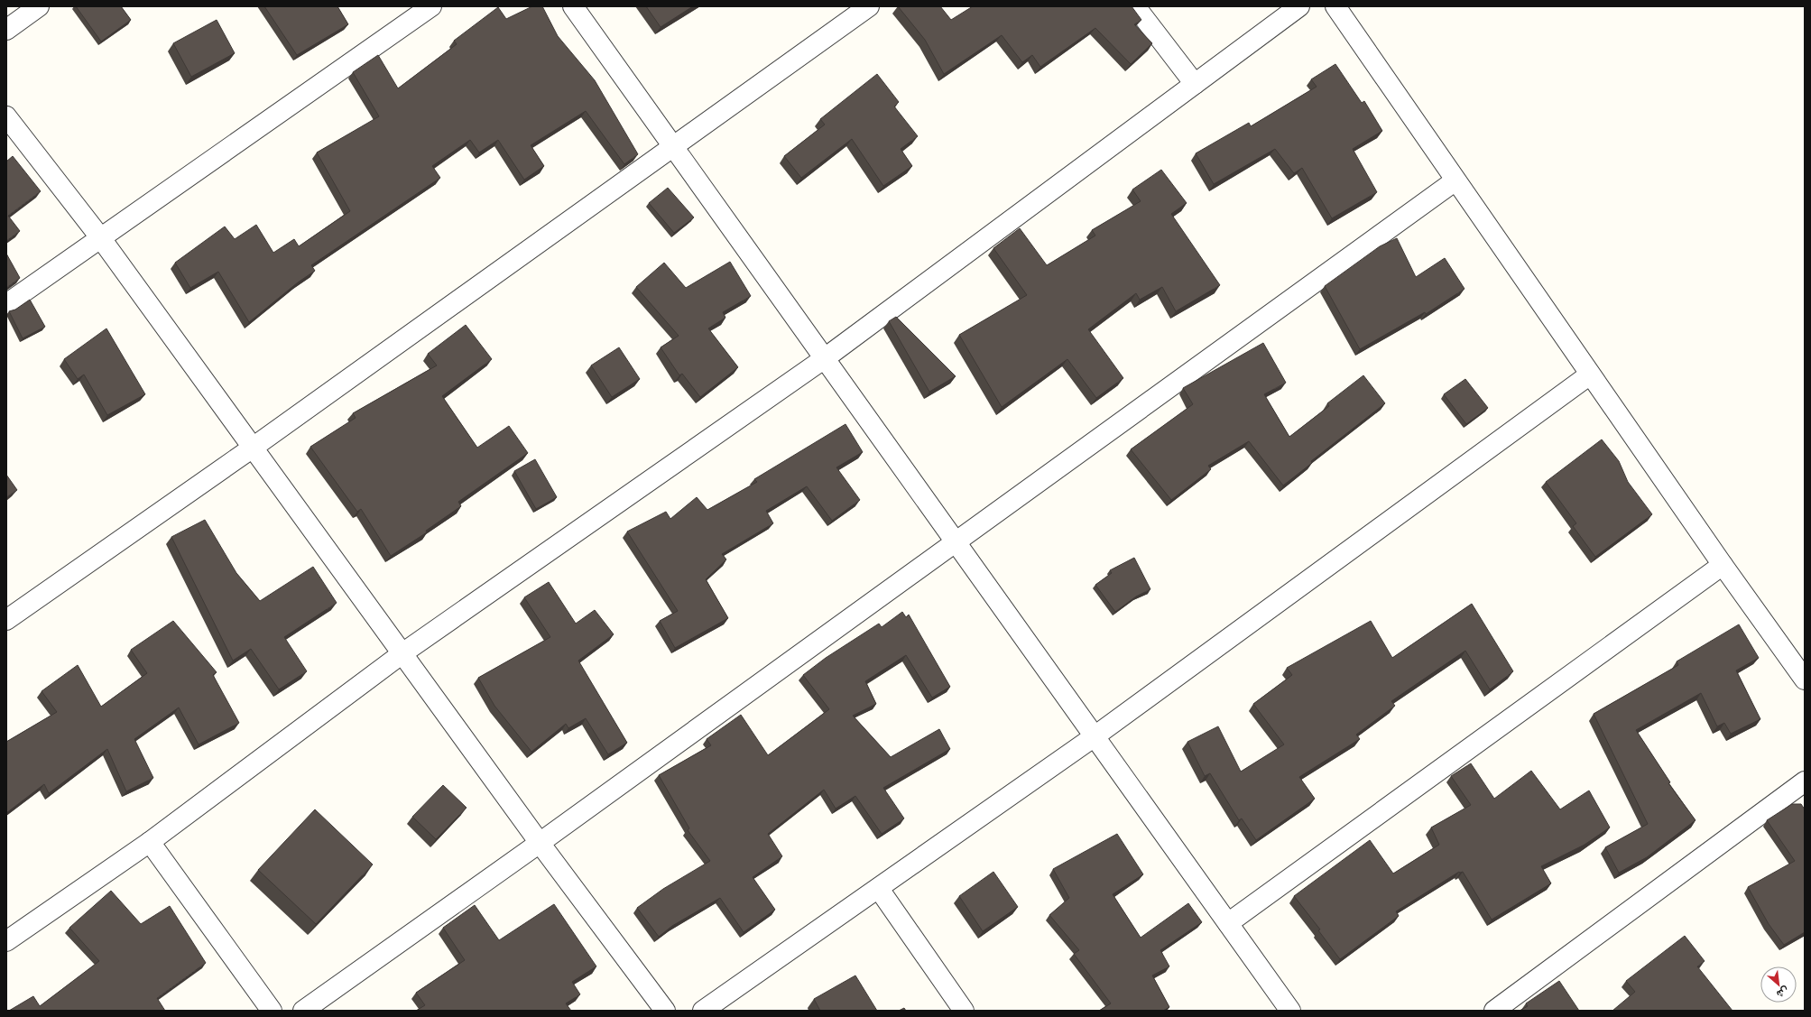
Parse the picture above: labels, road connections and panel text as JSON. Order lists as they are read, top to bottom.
{
  "north": "bottom right"
}
